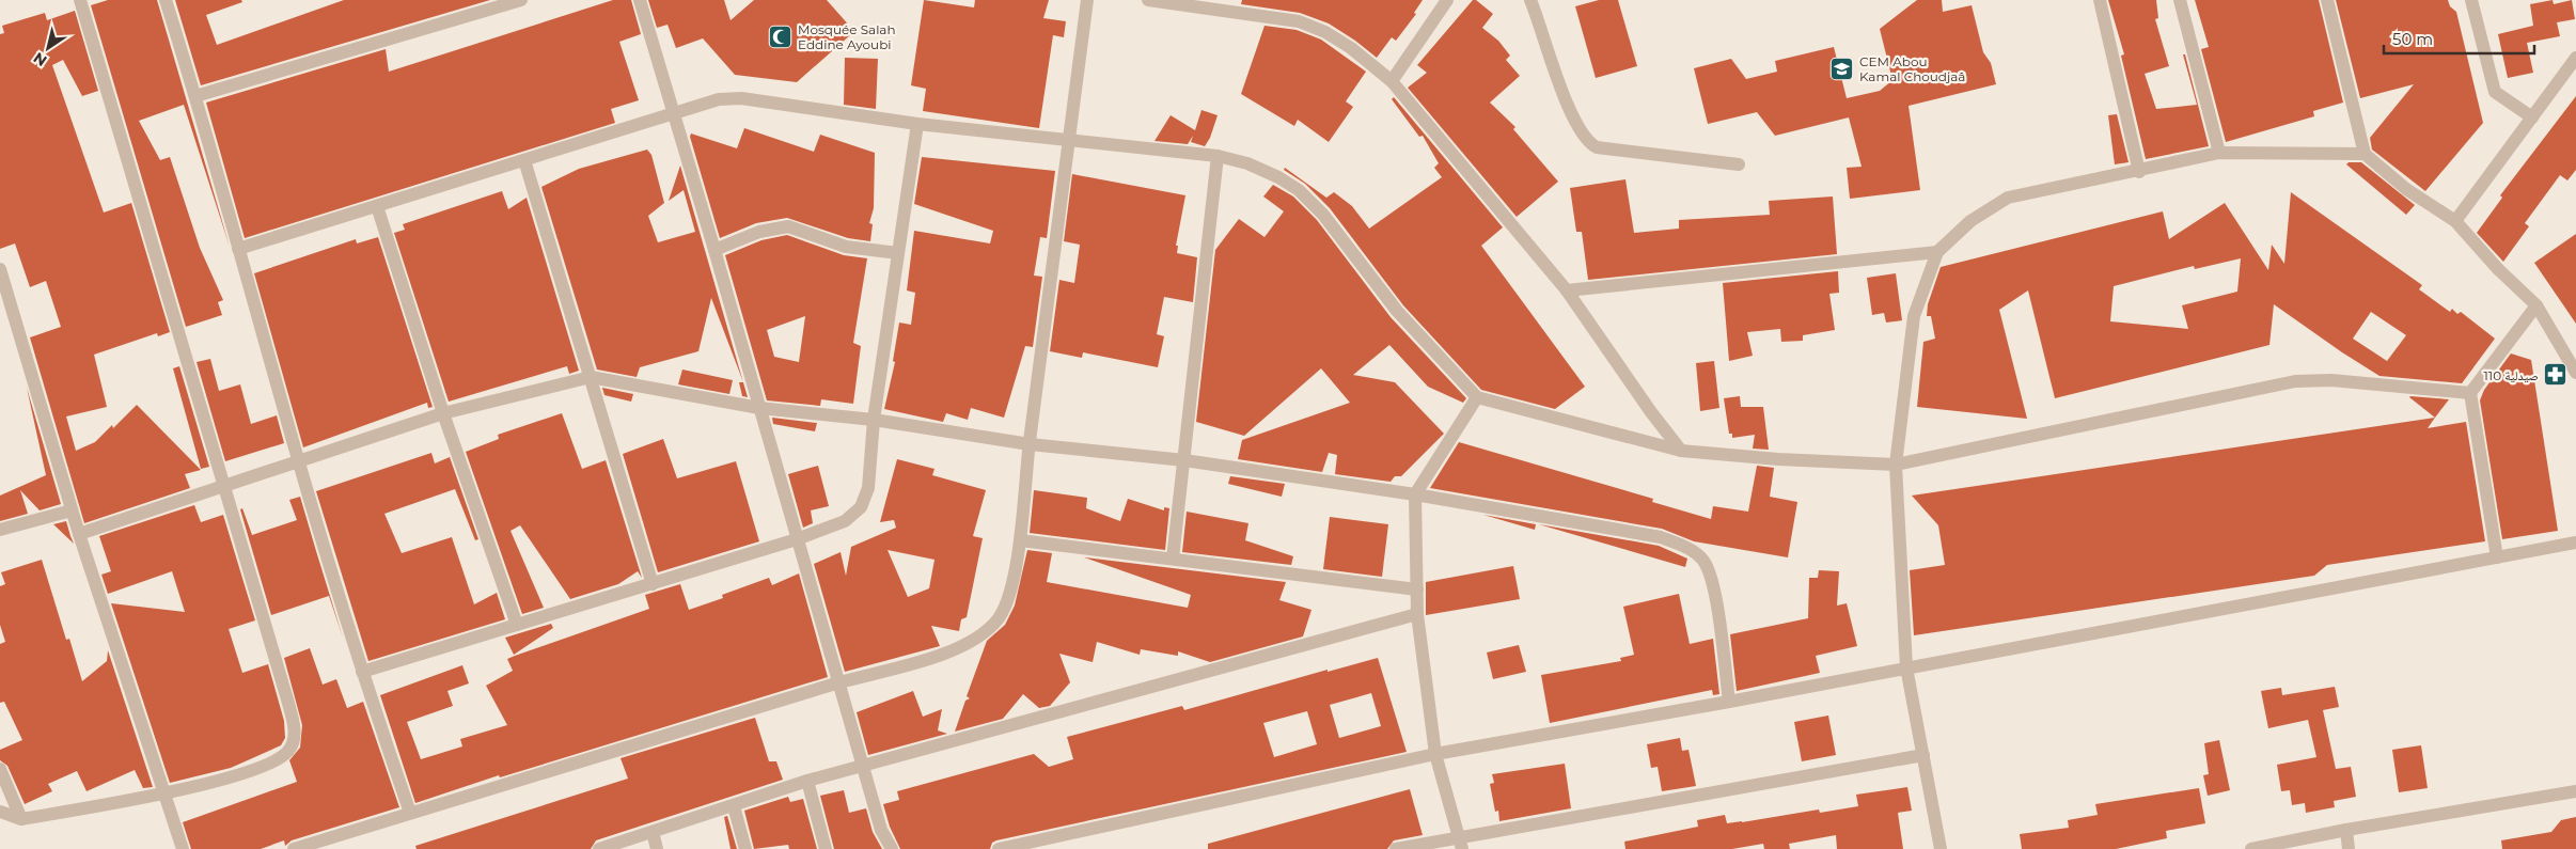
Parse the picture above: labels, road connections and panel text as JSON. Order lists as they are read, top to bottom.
{
  "places": {
    "mosque": ["Mosquée Salah Eddine Ayoubi"],
    "school or university": ["CEM Abou Kamal Choudjaâ"],
    "pharmacy": ["صيدلية 110"]
  },
  "scale_bar": "50 m",
  "north": "bottom left"
}
